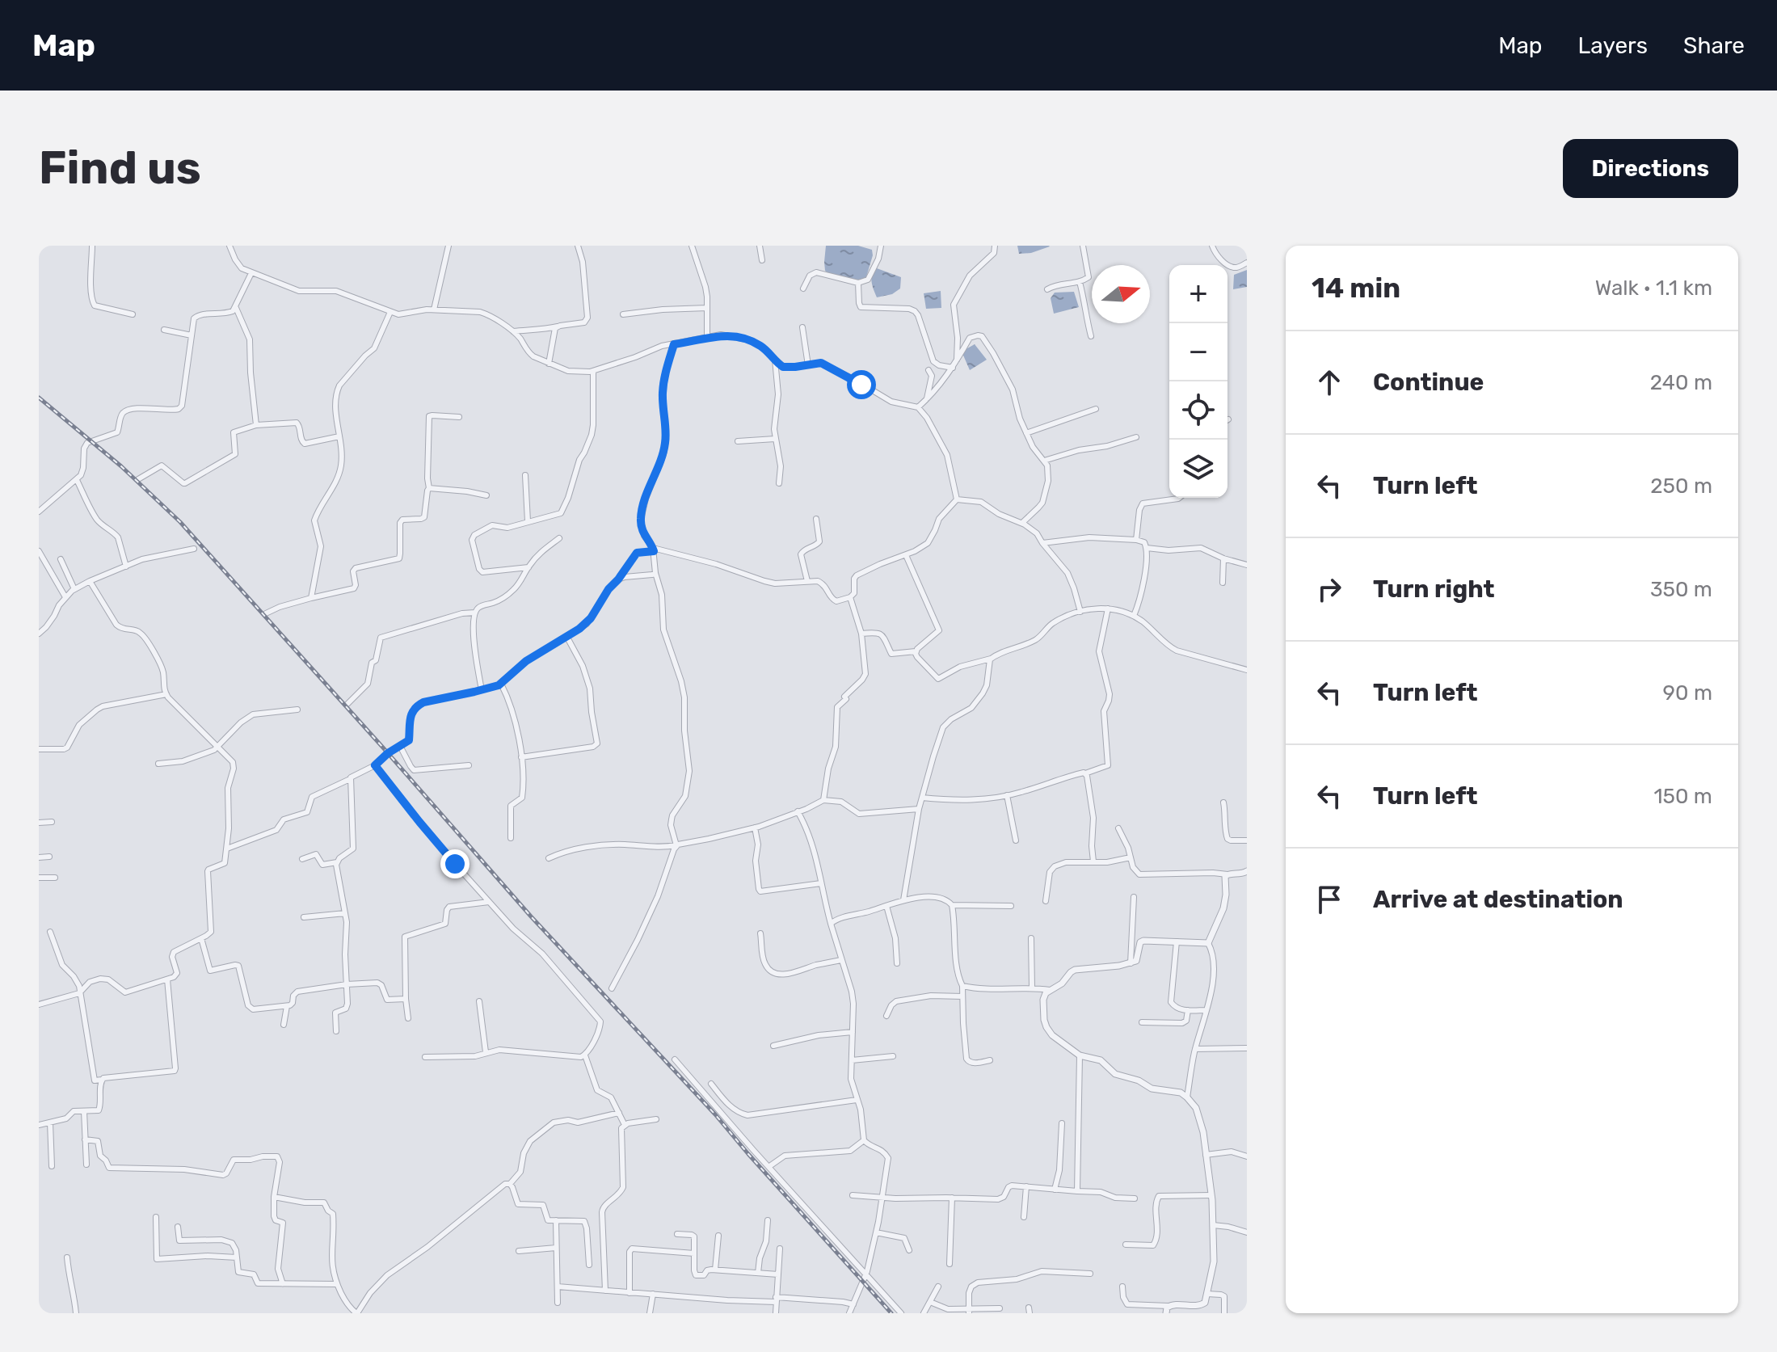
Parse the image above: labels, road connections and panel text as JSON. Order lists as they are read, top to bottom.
{
  "north": "right",
  "page": {
    "header": "Map",
    "nav": ["Map", "Layers", "Share"],
    "buttons": "Directions",
    "title": "Find us",
    "heading": ["14 min", "Walk · 1.1 km"],
    "map_buttons": ["+", "−"],
    "list": [
      ["Continue", "240 m"],
      ["Turn left", "250 m"],
      ["Turn right", "350 m"],
      ["Turn left", "90 m"],
      ["Turn left", "150 m"],
      "Arrive at destination"
    ]
  }
}
